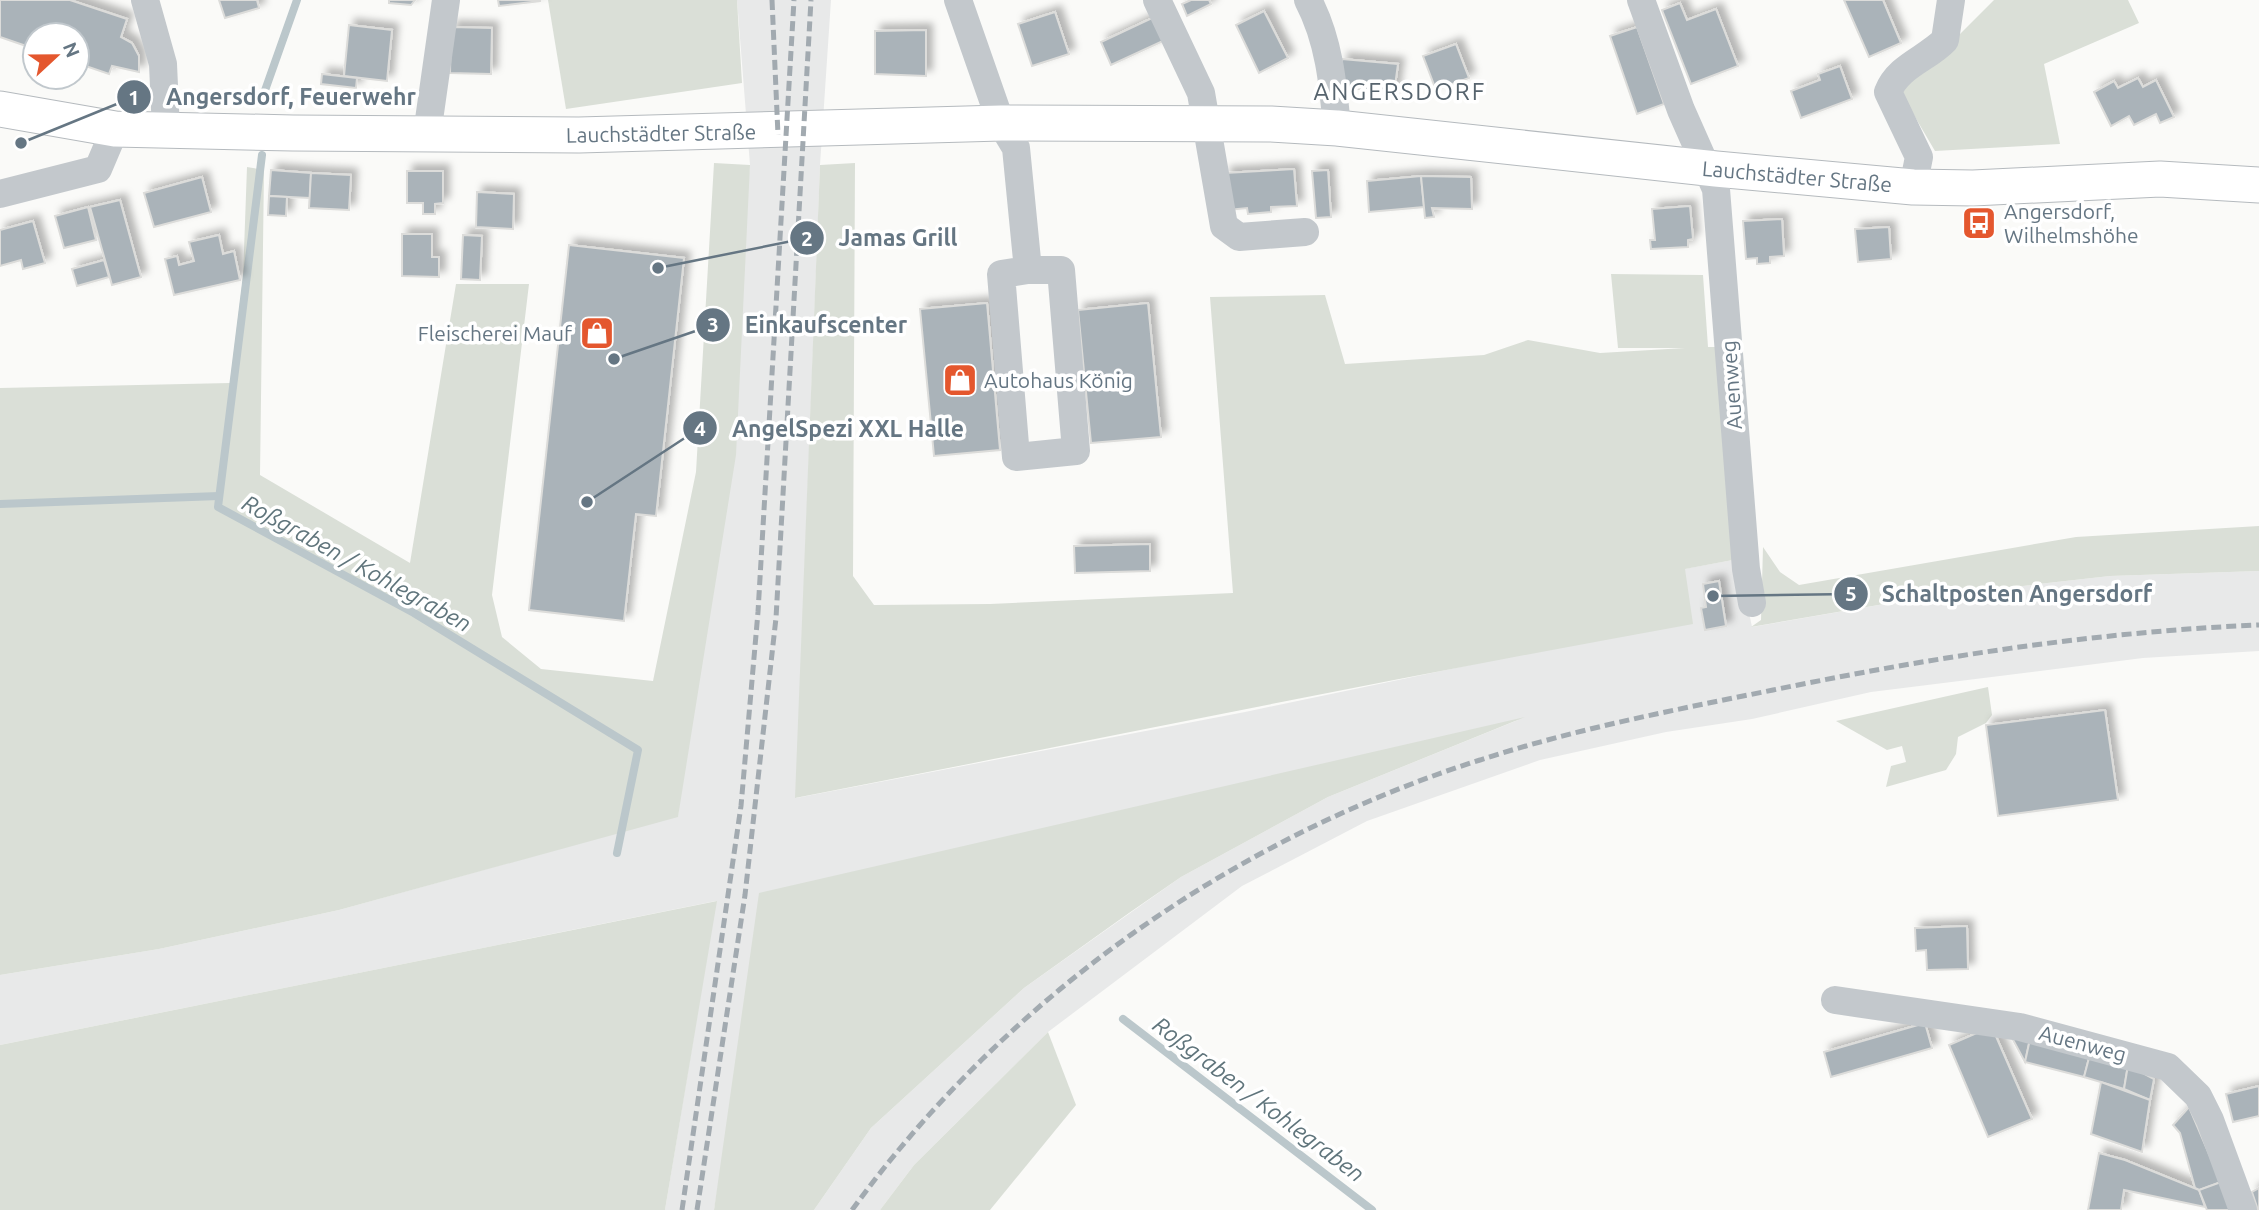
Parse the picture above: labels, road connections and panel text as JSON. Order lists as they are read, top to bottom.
{
  "streets": {
    "main road": ["Lauchstädter Straße"],
    "street": ["Auenweg"]
  },
  "crossings": [
    ["Lauchstädter Straße", "Auenweg"]
  ],
  "districts": ["ANGERSDORF"],
  "water": ["Roßgraben / Kohlegraben"],
  "places": {
    "other": [
      "Angersdorf, Feuerwehr",
      "Jamas Grill",
      "Einkaufscenter",
      "AngelSpezi XXL Halle",
      "Schaltposten Angersdorf"
    ],
    "bus stop": ["Angersdorf, Wilhelmshöhe"],
    "shop": ["Fleischerei Mauf", "Autohaus König"]
  },
  "north": "right"
}
